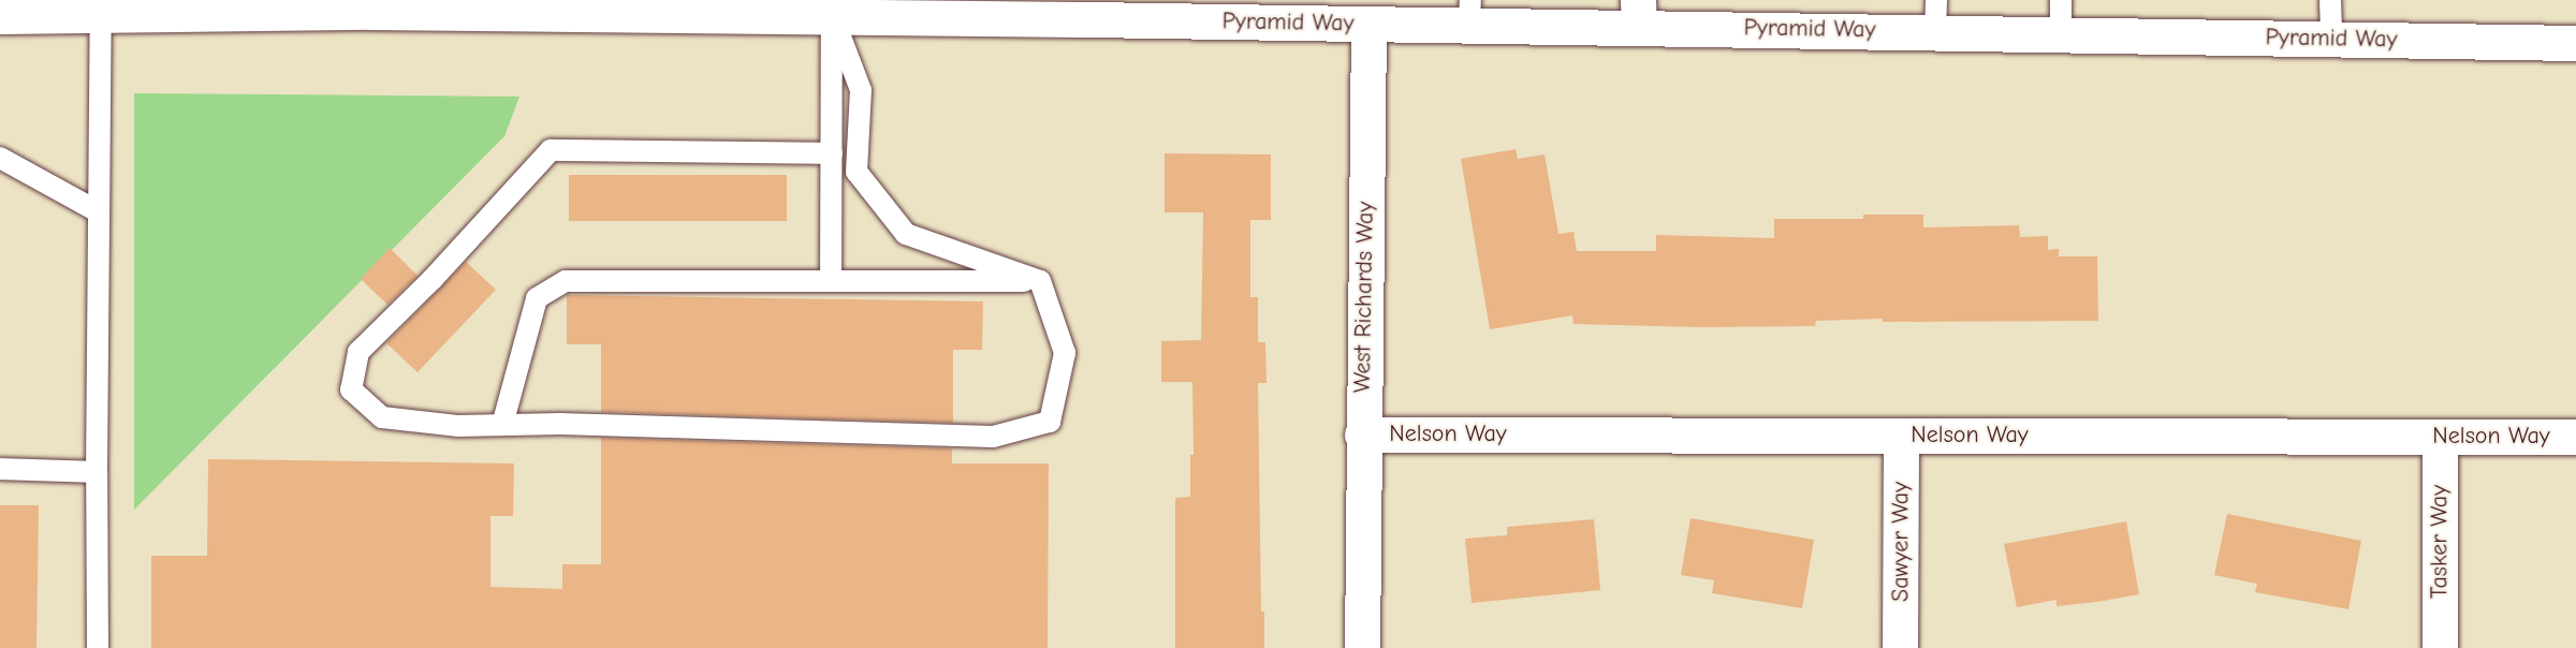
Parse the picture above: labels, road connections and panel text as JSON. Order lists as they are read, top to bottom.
{
  "streets": {
    "main road": [
      "Pyramid Way",
      "West Richards Way",
      "Nelson Way",
      "Sawyer Way",
      "Tasker Way"
    ]
  },
  "crossings": [
    ["Pyramid Way", "West Richards Way"],
    ["West Richards Way", "Nelson Way"],
    ["Nelson Way", "Sawyer Way"],
    ["Nelson Way", "Tasker Way"]
  ]
}
